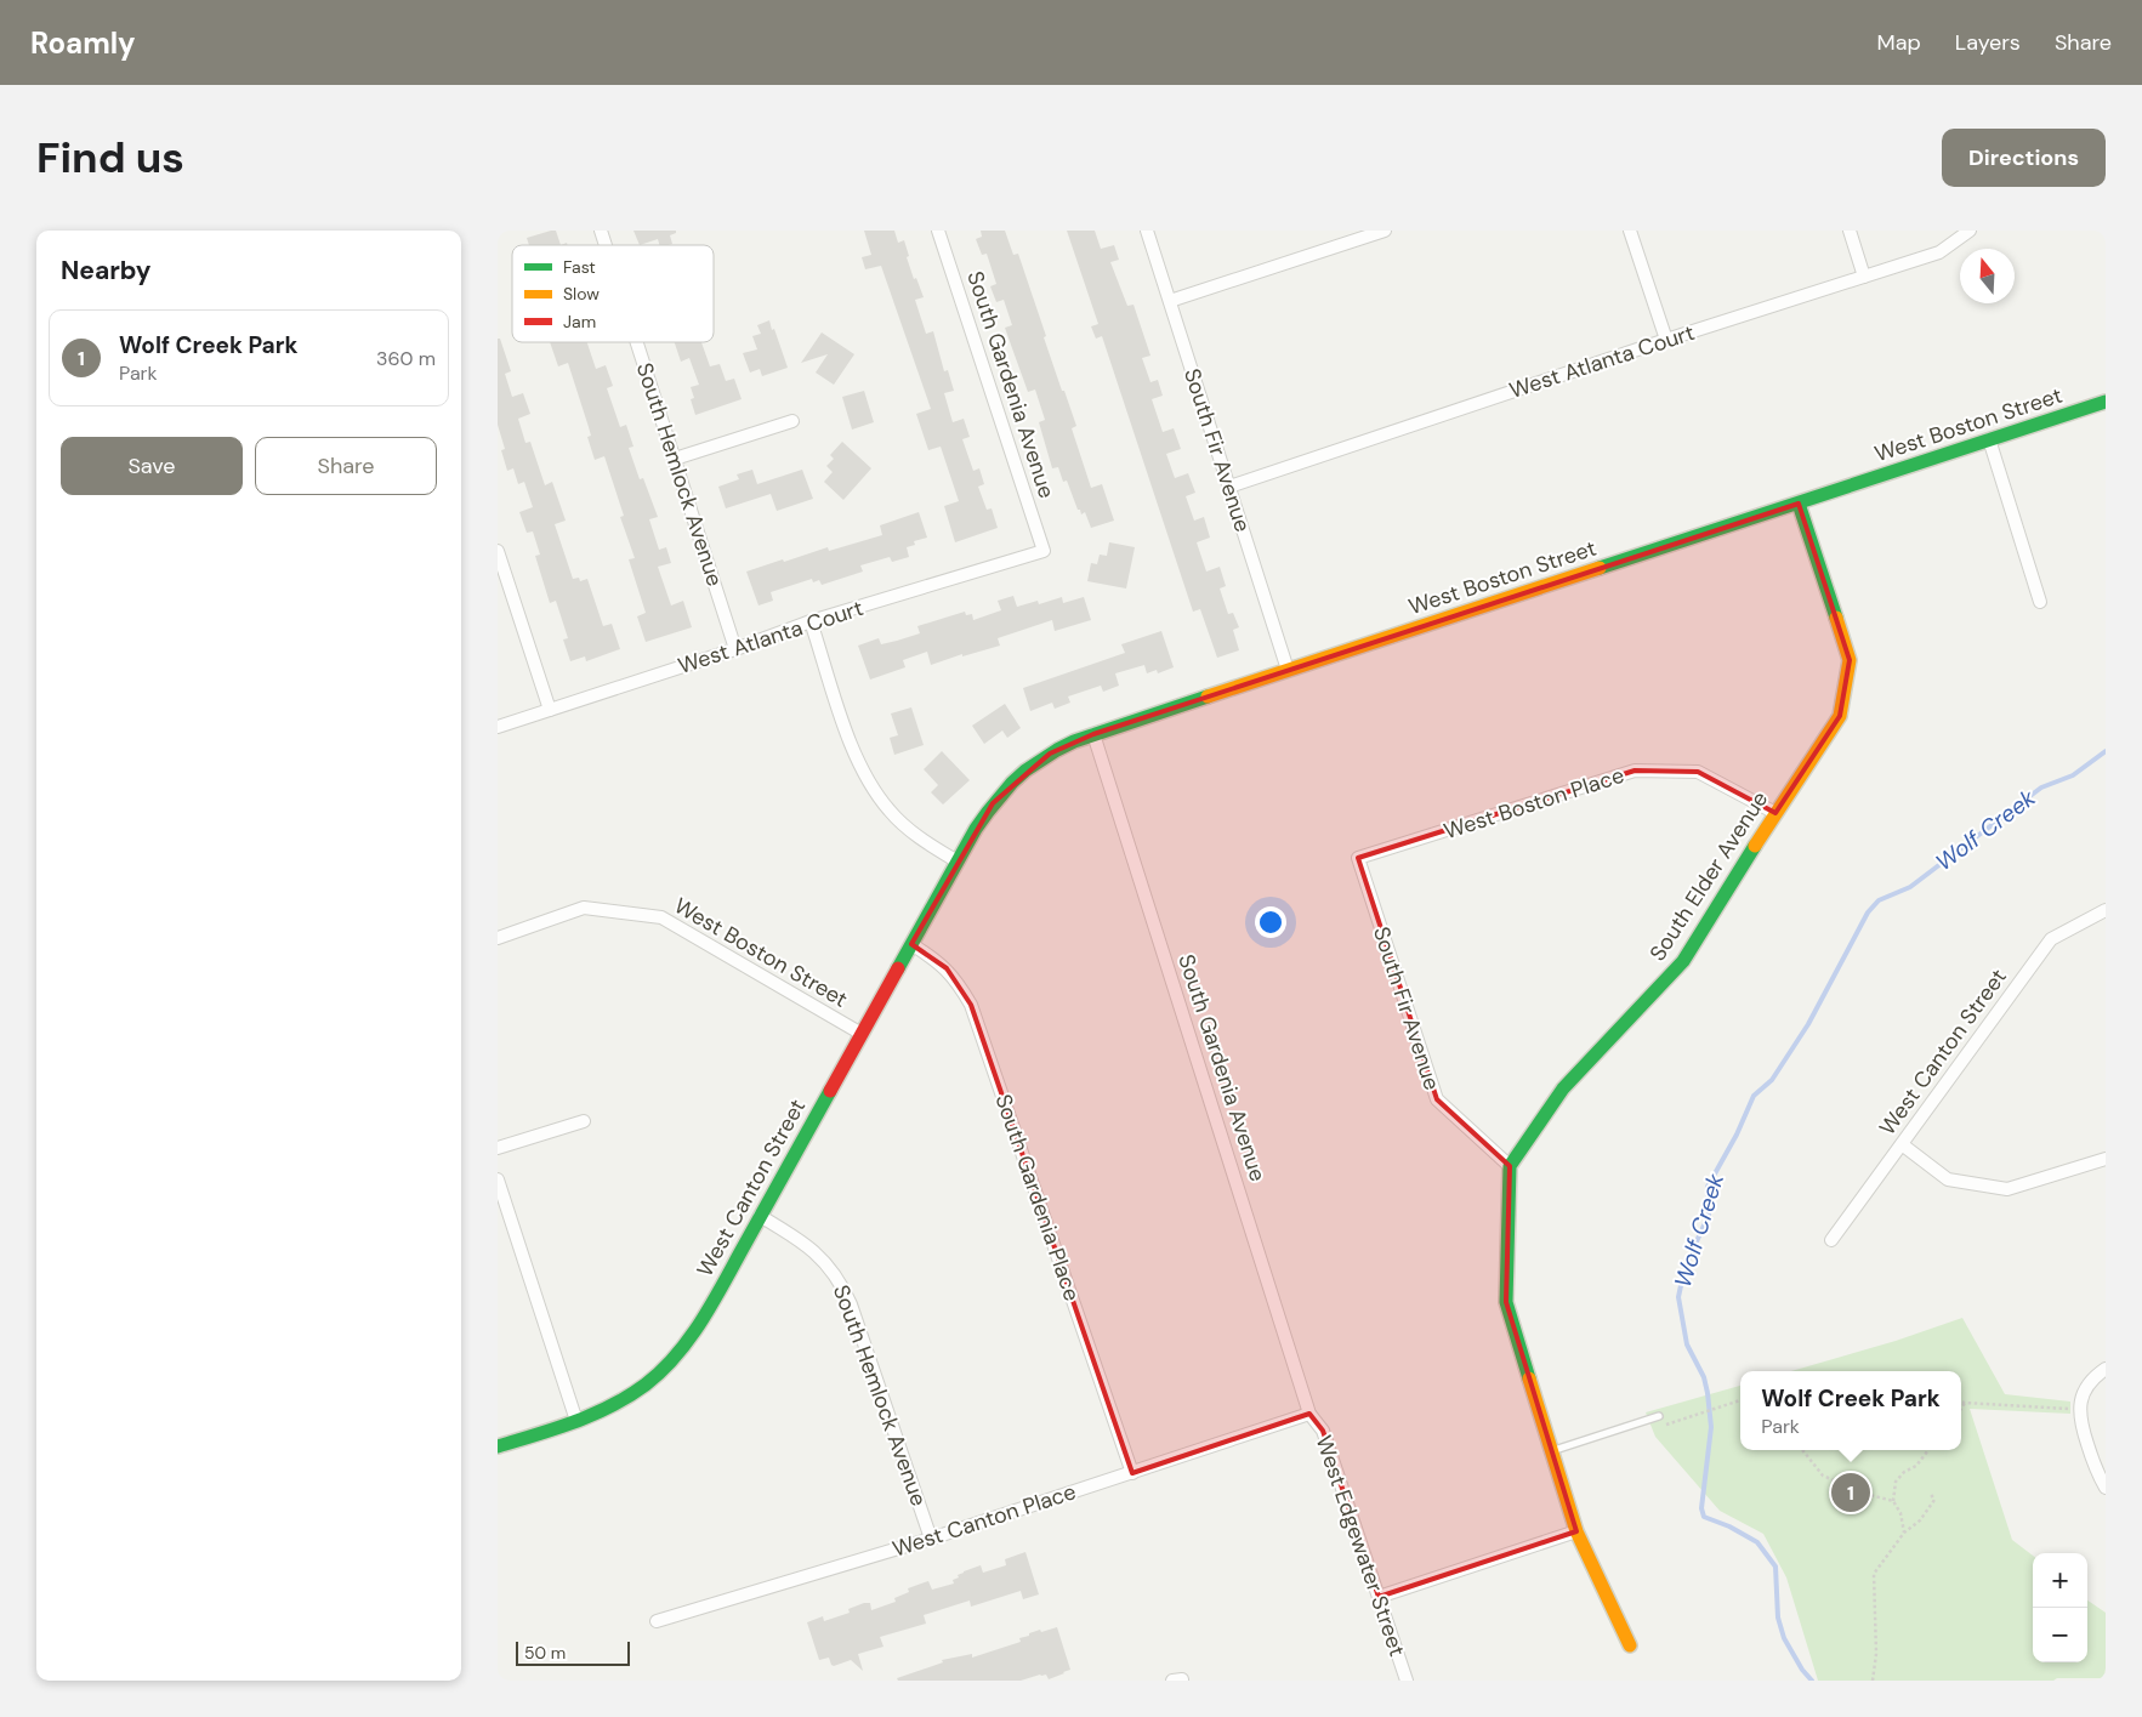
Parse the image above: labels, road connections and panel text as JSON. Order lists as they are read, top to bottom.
{
  "streets": {
    "street": [
      "West Atlanta Court",
      "South Gardenia Avenue",
      "West Boston Street",
      "South Fir Avenue",
      "South Hemlock Avenue",
      "West Boston Place",
      "South Elder Avenue",
      "West Canton Street",
      "South Gardenia Place",
      "West Canton Place",
      "West Edgewater Street"
    ]
  },
  "crossings": [
    ["West Atlanta Court", "South Gardenia Avenue"],
    ["West Atlanta Court", "South Fir Avenue"],
    ["West Atlanta Court", "South Hemlock Avenue"],
    ["South Gardenia Avenue", "West Boston Street"],
    ["South Gardenia Avenue", "West Canton Place"],
    ["South Gardenia Avenue", "West Edgewater Street"],
    ["West Boston Street", "South Fir Avenue"],
    ["West Boston Street", "South Elder Avenue"],
    ["West Boston Street", "West Canton Street"],
    ["South Fir Avenue", "West Boston Place"],
    ["South Fir Avenue", "South Elder Avenue"],
    ["South Hemlock Avenue", "West Canton Street"],
    ["South Hemlock Avenue", "West Canton Place"],
    ["West Boston Place", "South Elder Avenue"],
    ["West Canton Street", "South Gardenia Place"],
    ["South Gardenia Place", "West Canton Place"],
    ["West Canton Place", "West Edgewater Street"]
  ],
  "water": ["Wolf Creek"],
  "legend": ["Fast", "Slow", "Jam"],
  "scale_bar": "50 m",
  "north": "top",
  "page": {
    "header": "Roamly",
    "nav": ["Map", "Layers", "Share"],
    "buttons": [
      "Directions",
      ["Save", "Share"]
    ],
    "title": "Find us",
    "heading": "Nearby",
    "list": [
      {
        "mark": "1",
        "name": "Wolf Creek Park",
        "note": "Park",
        "value": "360 m"
      }
    ],
    "popup": ["Wolf Creek Park", "Park"],
    "pins": "1",
    "map_buttons": ["+", "−"],
    "scale": "50 m"
  }
}
